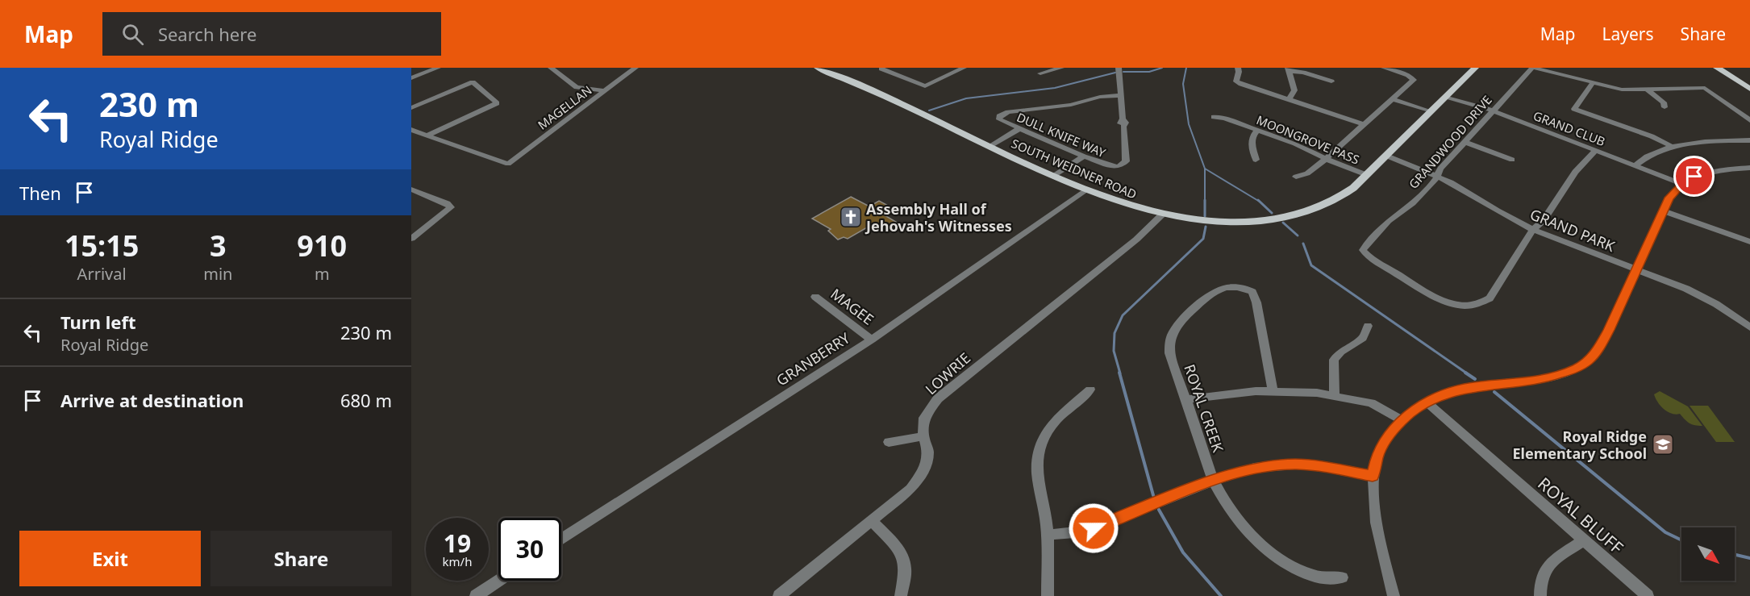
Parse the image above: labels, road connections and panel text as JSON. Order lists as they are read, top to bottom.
{
  "streets": {
    "main road": ["SOUTH WEIDNER ROAD"],
    "street": [
      "MAGELLAN",
      "GRAND CLUB",
      "DULL KNIFE WAY",
      "MOONGROVE PASS",
      "GRANDWOOD DRIVE",
      "GRAND PARK",
      "MAGEE",
      "GRANBERRY",
      "LOWRIE",
      "ROYAL CREEK",
      "ROYAL BLUFF"
    ]
  },
  "crossings": [
    ["GRAND CLUB", "GRANDWOOD DRIVE"],
    ["GRAND CLUB", "SOUTH WEIDNER ROAD"],
    ["MOONGROVE PASS", "SOUTH WEIDNER ROAD"],
    ["GRANDWOOD DRIVE", "GRAND PARK"],
    ["SOUTH WEIDNER ROAD", "GRAND PARK"],
    ["SOUTH WEIDNER ROAD", "GRANBERRY"],
    ["SOUTH WEIDNER ROAD", "LOWRIE"],
    ["MAGEE", "GRANBERRY"]
  ],
  "places": {
    "church": ["Assembly Hall of Jehovah's Witnesses"],
    "school or university": ["Royal Ridge Elementary School"]
  },
  "north": "bottom right",
  "page": {
    "header": "Map",
    "search": "Search here",
    "nav": ["Map", "Layers", "Share"],
    "turn": ["230 m", "Royal Ridge"],
    "then": "Then",
    "eta": [
      "15:15",
      "Arrival",
      "3",
      "min",
      "910",
      "m"
    ],
    "list": [
      {
        "name": "Turn left",
        "note": "Royal Ridge",
        "value": "230 m"
      },
      {
        "name": "Arrive at destination",
        "value": "680 m"
      }
    ],
    "speed": "19 km/h",
    "limit": "30",
    "buttons": ["Exit", "Share"]
  }
}
